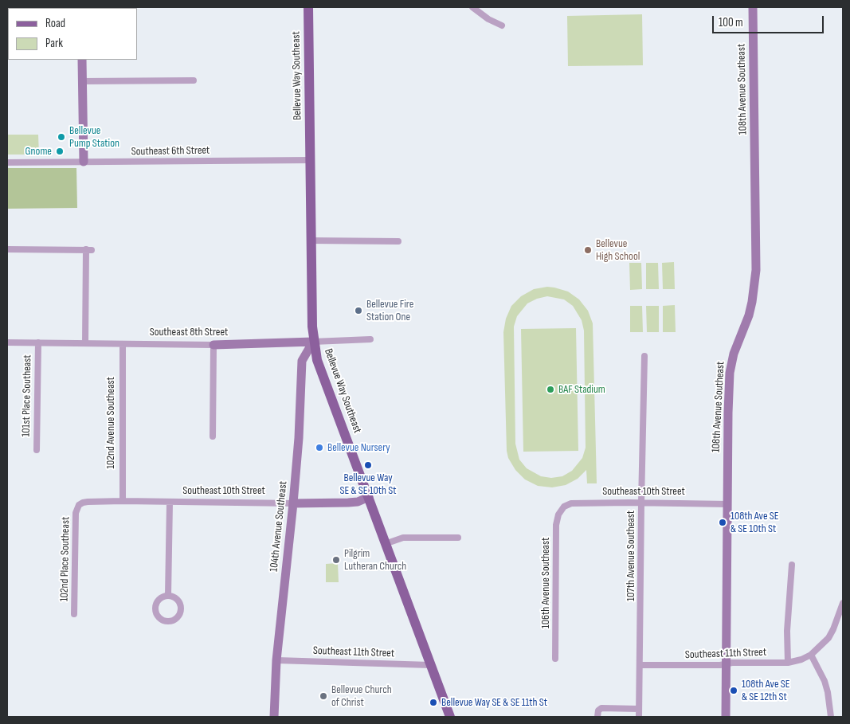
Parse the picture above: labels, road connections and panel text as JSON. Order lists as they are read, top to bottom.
{
  "streets": {
    "main road": ["Bellevue Way Southeast"],
    "street": [
      "108th Avenue Southeast",
      "Southeast 6th Street",
      "Southeast 8th Street",
      "101st Place Southeast",
      "102nd Avenue Southeast",
      "Southeast 10th Street",
      "104th Avenue Southeast",
      "107th Avenue Southeast",
      "102nd Place Southeast",
      "106th Avenue Southeast",
      "Southeast 11th Street"
    ]
  },
  "crossings": [
    ["Bellevue Way Southeast", "Southeast 6th Street"],
    ["Bellevue Way Southeast", "Southeast 8th Street"],
    ["Bellevue Way Southeast", "Southeast 10th Street"],
    ["Bellevue Way Southeast", "104th Avenue Southeast"],
    ["Bellevue Way Southeast", "Southeast 11th Street"],
    ["108th Avenue Southeast", "Southeast 10th Street"],
    ["108th Avenue Southeast", "Southeast 11th Street"],
    ["Southeast 8th Street", "101st Place Southeast"],
    ["Southeast 8th Street", "102nd Avenue Southeast"],
    ["Southeast 8th Street", "104th Avenue Southeast"],
    ["102nd Avenue Southeast", "Southeast 10th Street"],
    ["Southeast 10th Street", "104th Avenue Southeast"],
    ["Southeast 10th Street", "107th Avenue Southeast"],
    ["Southeast 10th Street", "102nd Place Southeast"],
    ["Southeast 10th Street", "106th Avenue Southeast"],
    ["104th Avenue Southeast", "Southeast 11th Street"],
    ["107th Avenue Southeast", "Southeast 11th Street"]
  ],
  "places": [
    "Bellevue Pump Station",
    "Gnome",
    "Bellevue High School",
    "Bellevue Fire Station One",
    "BAF Stadium",
    "Bellevue Nursery",
    "Bellevue Way SE & SE 10th St",
    "108th Ave SE & SE 10th St",
    "Pilgrim Lutheran Church",
    "108th Ave SE & SE 12th St",
    "Bellevue Church of Christ",
    "Bellevue Way SE & SE 11th St"
  ],
  "legend": ["Road", "Park"],
  "scale_bar": "100 m"
}
